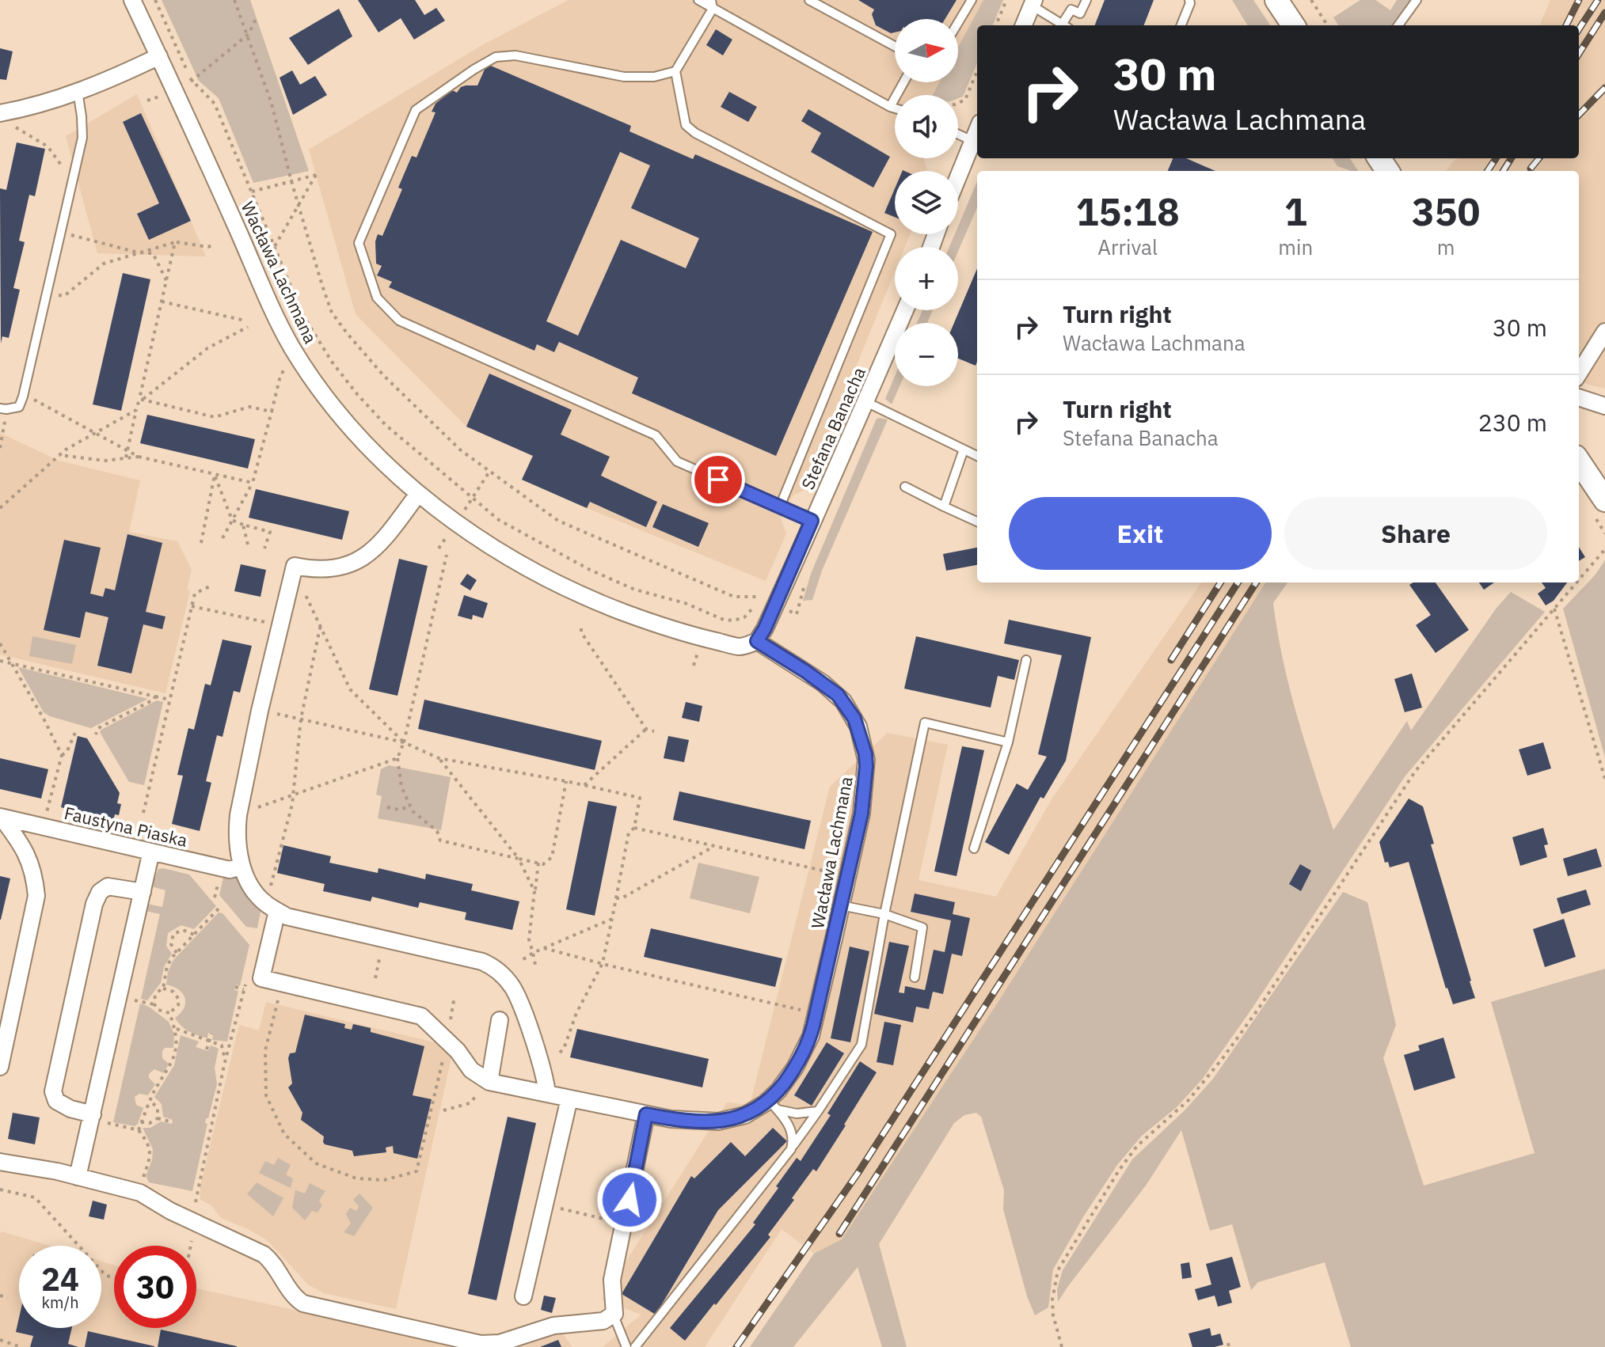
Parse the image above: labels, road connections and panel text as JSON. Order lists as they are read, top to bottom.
{
  "streets": {
    "street": ["Wacława Lachmana", "Stefana Banacha", "Faustyna Piaska"]
  },
  "crossings": [
    ["Wacława Lachmana", "Stefana Banacha"]
  ],
  "north": "right",
  "page": {
    "map_buttons": ["+", "−"],
    "turn": ["30 m", "Wacława Lachmana"],
    "eta": [
      "15:18",
      "Arrival",
      "1",
      "min",
      "350",
      "m"
    ],
    "list": [
      {
        "name": "Turn right",
        "note": "Wacława Lachmana",
        "value": "30 m"
      },
      {
        "name": "Turn right",
        "note": "Stefana Banacha",
        "value": "230 m"
      }
    ],
    "buttons": ["Exit", "Share"],
    "speed": "24 km/h",
    "limit": "30"
  }
}
